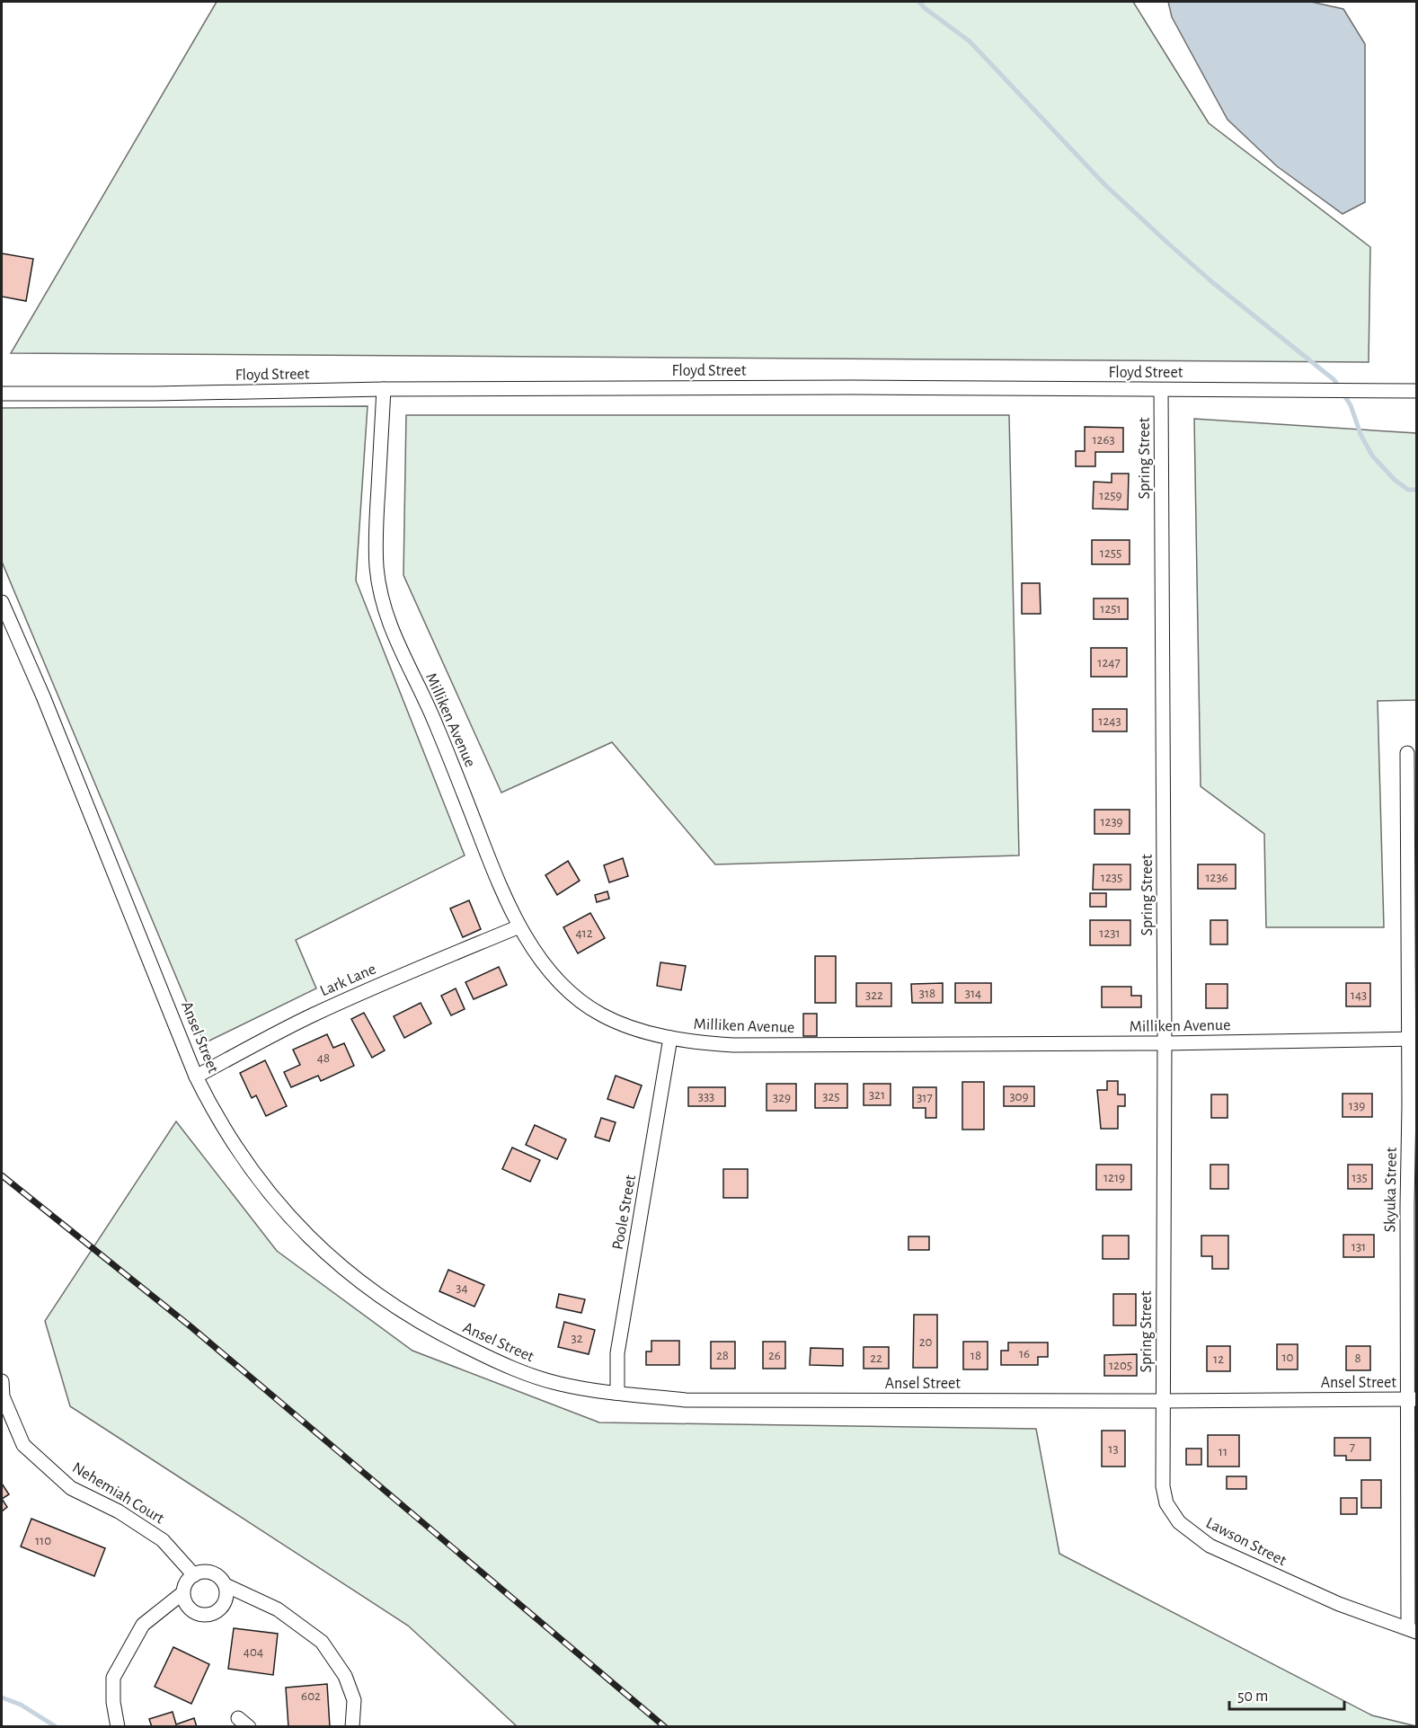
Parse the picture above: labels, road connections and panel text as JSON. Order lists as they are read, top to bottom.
{
  "streets": {
    "street": [
      "Floyd Street",
      "Spring Street",
      "Milliken Avenue",
      "Lark Lane",
      "Ansel Street",
      "Skyuka Street",
      "Poole Street",
      "Nehemiah Court",
      "Lawson Street"
    ]
  },
  "crossings": [
    ["Floyd Street", "Spring Street"],
    ["Floyd Street", "Milliken Avenue"],
    ["Spring Street", "Milliken Avenue"],
    ["Spring Street", "Ansel Street"],
    ["Spring Street", "Lawson Street"],
    ["Milliken Avenue", "Lark Lane"],
    ["Milliken Avenue", "Skyuka Street"],
    ["Milliken Avenue", "Poole Street"],
    ["Lark Lane", "Ansel Street"],
    ["Ansel Street", "Skyuka Street"],
    ["Ansel Street", "Poole Street"],
    ["Ansel Street", "Lawson Street"],
    ["Skyuka Street", "Lawson Street"]
  ],
  "house_numbers": [
    "1263",
    "1259",
    "1255",
    "1251",
    "1247",
    "1243",
    "1239",
    "1235",
    "1236",
    "412",
    "1231",
    "318",
    "314",
    "322",
    "143",
    "48",
    "321",
    "333",
    "325",
    "309",
    "329",
    "317",
    "139",
    "1219",
    "135",
    "131",
    "34",
    "32",
    "20",
    "16",
    "28",
    "26",
    "18",
    "10",
    "22",
    "8",
    "12",
    "1205",
    "7",
    "13",
    "11",
    "110",
    "404",
    "602"
  ],
  "scale_bar": "50 m"
}
